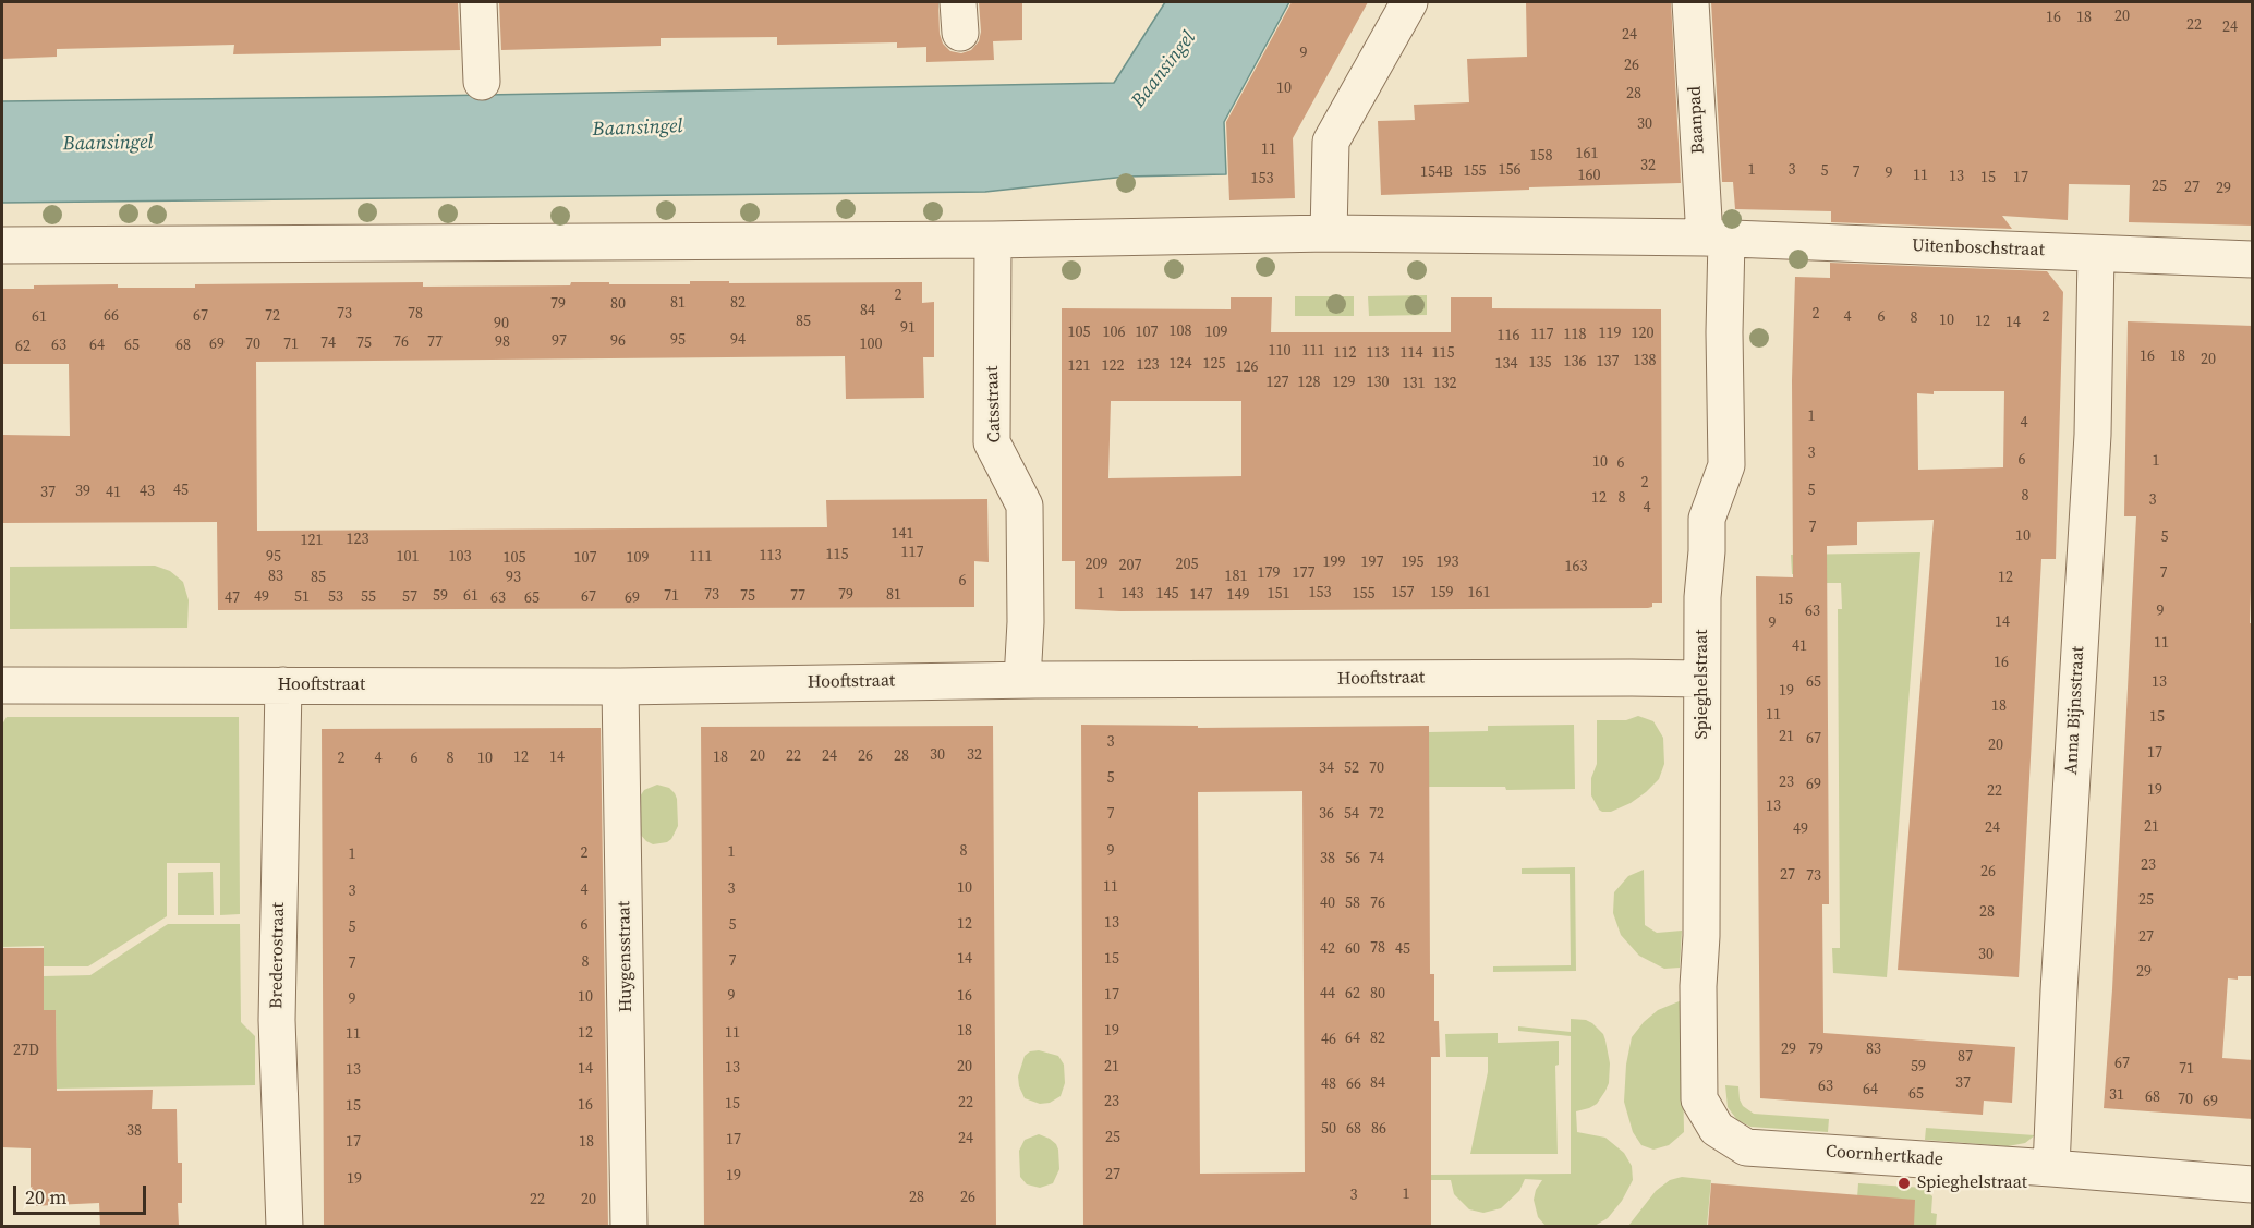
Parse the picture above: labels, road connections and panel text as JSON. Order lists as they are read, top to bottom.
{
  "streets": {
    "street": [
      "Baanpad",
      "Uitenboschstraat",
      "Catsstraat",
      "Hooftstraat",
      "Spieghelstraat",
      "Anna Bijnsstraat",
      "Brederostraat",
      "Huygensstraat",
      "Coornhertkade"
    ]
  },
  "crossings": [
    ["Baanpad", "Uitenboschstraat"],
    ["Baanpad", "Spieghelstraat"],
    ["Uitenboschstraat", "Spieghelstraat"],
    ["Uitenboschstraat", "Anna Bijnsstraat"],
    ["Catsstraat", "Hooftstraat"],
    ["Hooftstraat", "Spieghelstraat"],
    ["Hooftstraat", "Brederostraat"],
    ["Hooftstraat", "Huygensstraat"],
    ["Spieghelstraat", "Coornhertkade"],
    ["Anna Bijnsstraat", "Coornhertkade"]
  ],
  "water": ["Baansingel"],
  "places": ["Spieghelstraat"],
  "house_numbers": [
    "20",
    "16",
    "18",
    "22",
    "24",
    "24",
    "9",
    "26",
    "10",
    "28",
    "30",
    "11",
    "161",
    "158",
    "32",
    "156",
    "1",
    "3",
    "155",
    "5",
    "154B",
    "7",
    "9",
    "160",
    "11",
    "13",
    "15",
    "17",
    "153",
    "25",
    "27",
    "29",
    "2",
    "81",
    "82",
    "79",
    "80",
    "84",
    "73",
    "78",
    "2",
    "66",
    "67",
    "72",
    "61",
    "4",
    "6",
    "2",
    "8",
    "10",
    "85",
    "12",
    "14",
    "90",
    "91",
    "108",
    "105",
    "106",
    "107",
    "109",
    "119",
    "120",
    "117",
    "118",
    "116",
    "95",
    "94",
    "97",
    "96",
    "76",
    "77",
    "98",
    "74",
    "75",
    "69",
    "70",
    "71",
    "100",
    "63",
    "64",
    "65",
    "68",
    "62",
    "110",
    "111",
    "112",
    "113",
    "114",
    "115",
    "16",
    "18",
    "20",
    "138",
    "136",
    "137",
    "135",
    "124",
    "125",
    "134",
    "123",
    "121",
    "122",
    "126",
    "127",
    "128",
    "129",
    "130",
    "131",
    "132",
    "1",
    "4",
    "3",
    "6",
    "1",
    "10",
    "6",
    "2",
    "45",
    "5",
    "39",
    "43",
    "37",
    "41",
    "8",
    "12",
    "8",
    "3",
    "4",
    "7",
    "141",
    "10",
    "5",
    "123",
    "121",
    "117",
    "115",
    "113",
    "95",
    "101",
    "103",
    "111",
    "105",
    "107",
    "109",
    "199",
    "197",
    "195",
    "193",
    "209",
    "205",
    "207",
    "163",
    "179",
    "177",
    "7",
    "83",
    "181",
    "85",
    "93",
    "12",
    "6",
    "153",
    "157",
    "159",
    "161",
    "1",
    "143",
    "145",
    "151",
    "155",
    "73",
    "79",
    "81",
    "147",
    "149",
    "59",
    "61",
    "71",
    "75",
    "77",
    "49",
    "51",
    "53",
    "55",
    "57",
    "67",
    "47",
    "63",
    "65",
    "69",
    "15",
    "63",
    "9",
    "14",
    "9",
    "11",
    "41",
    "16",
    "65",
    "13",
    "19",
    "18",
    "11",
    "15",
    "21",
    "67",
    "3",
    "20",
    "17",
    "30",
    "32",
    "20",
    "22",
    "24",
    "26",
    "28",
    "12",
    "14",
    "18",
    "2",
    "4",
    "6",
    "8",
    "10",
    "34",
    "52",
    "70",
    "5",
    "23",
    "69",
    "19",
    "22",
    "13",
    "7",
    "36",
    "54",
    "72",
    "21",
    "24",
    "49",
    "8",
    "9",
    "1",
    "2",
    "1",
    "38",
    "56",
    "74",
    "23",
    "26",
    "27",
    "73",
    "11",
    "10",
    "3",
    "4",
    "3",
    "25",
    "40",
    "58",
    "76",
    "28",
    "13",
    "12",
    "6",
    "5",
    "5",
    "27",
    "78",
    "42",
    "60",
    "45",
    "30",
    "14",
    "15",
    "7",
    "8",
    "7",
    "29",
    "44",
    "62",
    "80",
    "17",
    "9",
    "16",
    "10",
    "9",
    "18",
    "19",
    "12",
    "11",
    "11",
    "64",
    "82",
    "46",
    "29",
    "79",
    "83",
    "27D",
    "87",
    "67",
    "20",
    "21",
    "59",
    "13",
    "14",
    "71",
    "13",
    "84",
    "37",
    "48",
    "66",
    "63",
    "64",
    "65",
    "31",
    "68",
    "70",
    "23",
    "69",
    "22",
    "15",
    "16",
    "15",
    "50",
    "68",
    "86",
    "38",
    "25",
    "24",
    "17",
    "17",
    "18",
    "27",
    "19",
    "19",
    "1",
    "3",
    "28",
    "26",
    "22",
    "20"
  ],
  "scale_bar": "20 m"
}
